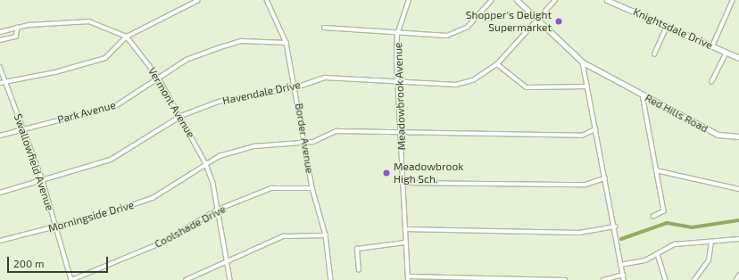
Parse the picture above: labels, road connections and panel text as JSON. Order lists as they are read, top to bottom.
{
  "streets": {
    "street": [
      "Knightsdale Drive",
      "Havendale Drive",
      "Meadowbrook Avenue",
      "Vermont Avenue",
      "Park Avenue",
      "Red Hills Road",
      "Border Avenue",
      "Swallowfield Avenue",
      "Morningside Drive",
      "Coolshade Drive"
    ]
  },
  "crossings": [
    ["Havendale Drive", "Meadowbrook Avenue"],
    ["Havendale Drive", "Vermont Avenue"],
    ["Havendale Drive", "Red Hills Road"],
    ["Havendale Drive", "Border Avenue"],
    ["Havendale Drive", "Swallowfield Avenue"],
    ["Meadowbrook Avenue", "Morningside Drive"],
    ["Vermont Avenue", "Park Avenue"],
    ["Vermont Avenue", "Morningside Drive"],
    ["Vermont Avenue", "Coolshade Drive"],
    ["Park Avenue", "Border Avenue"],
    ["Park Avenue", "Swallowfield Avenue"],
    ["Border Avenue", "Morningside Drive"],
    ["Border Avenue", "Coolshade Drive"],
    ["Swallowfield Avenue", "Morningside Drive"],
    ["Swallowfield Avenue", "Coolshade Drive"]
  ],
  "places": ["Shopper's Delight Supermarket", "Meadowbrook High Sch."],
  "scale_bar": "200 m"
}
